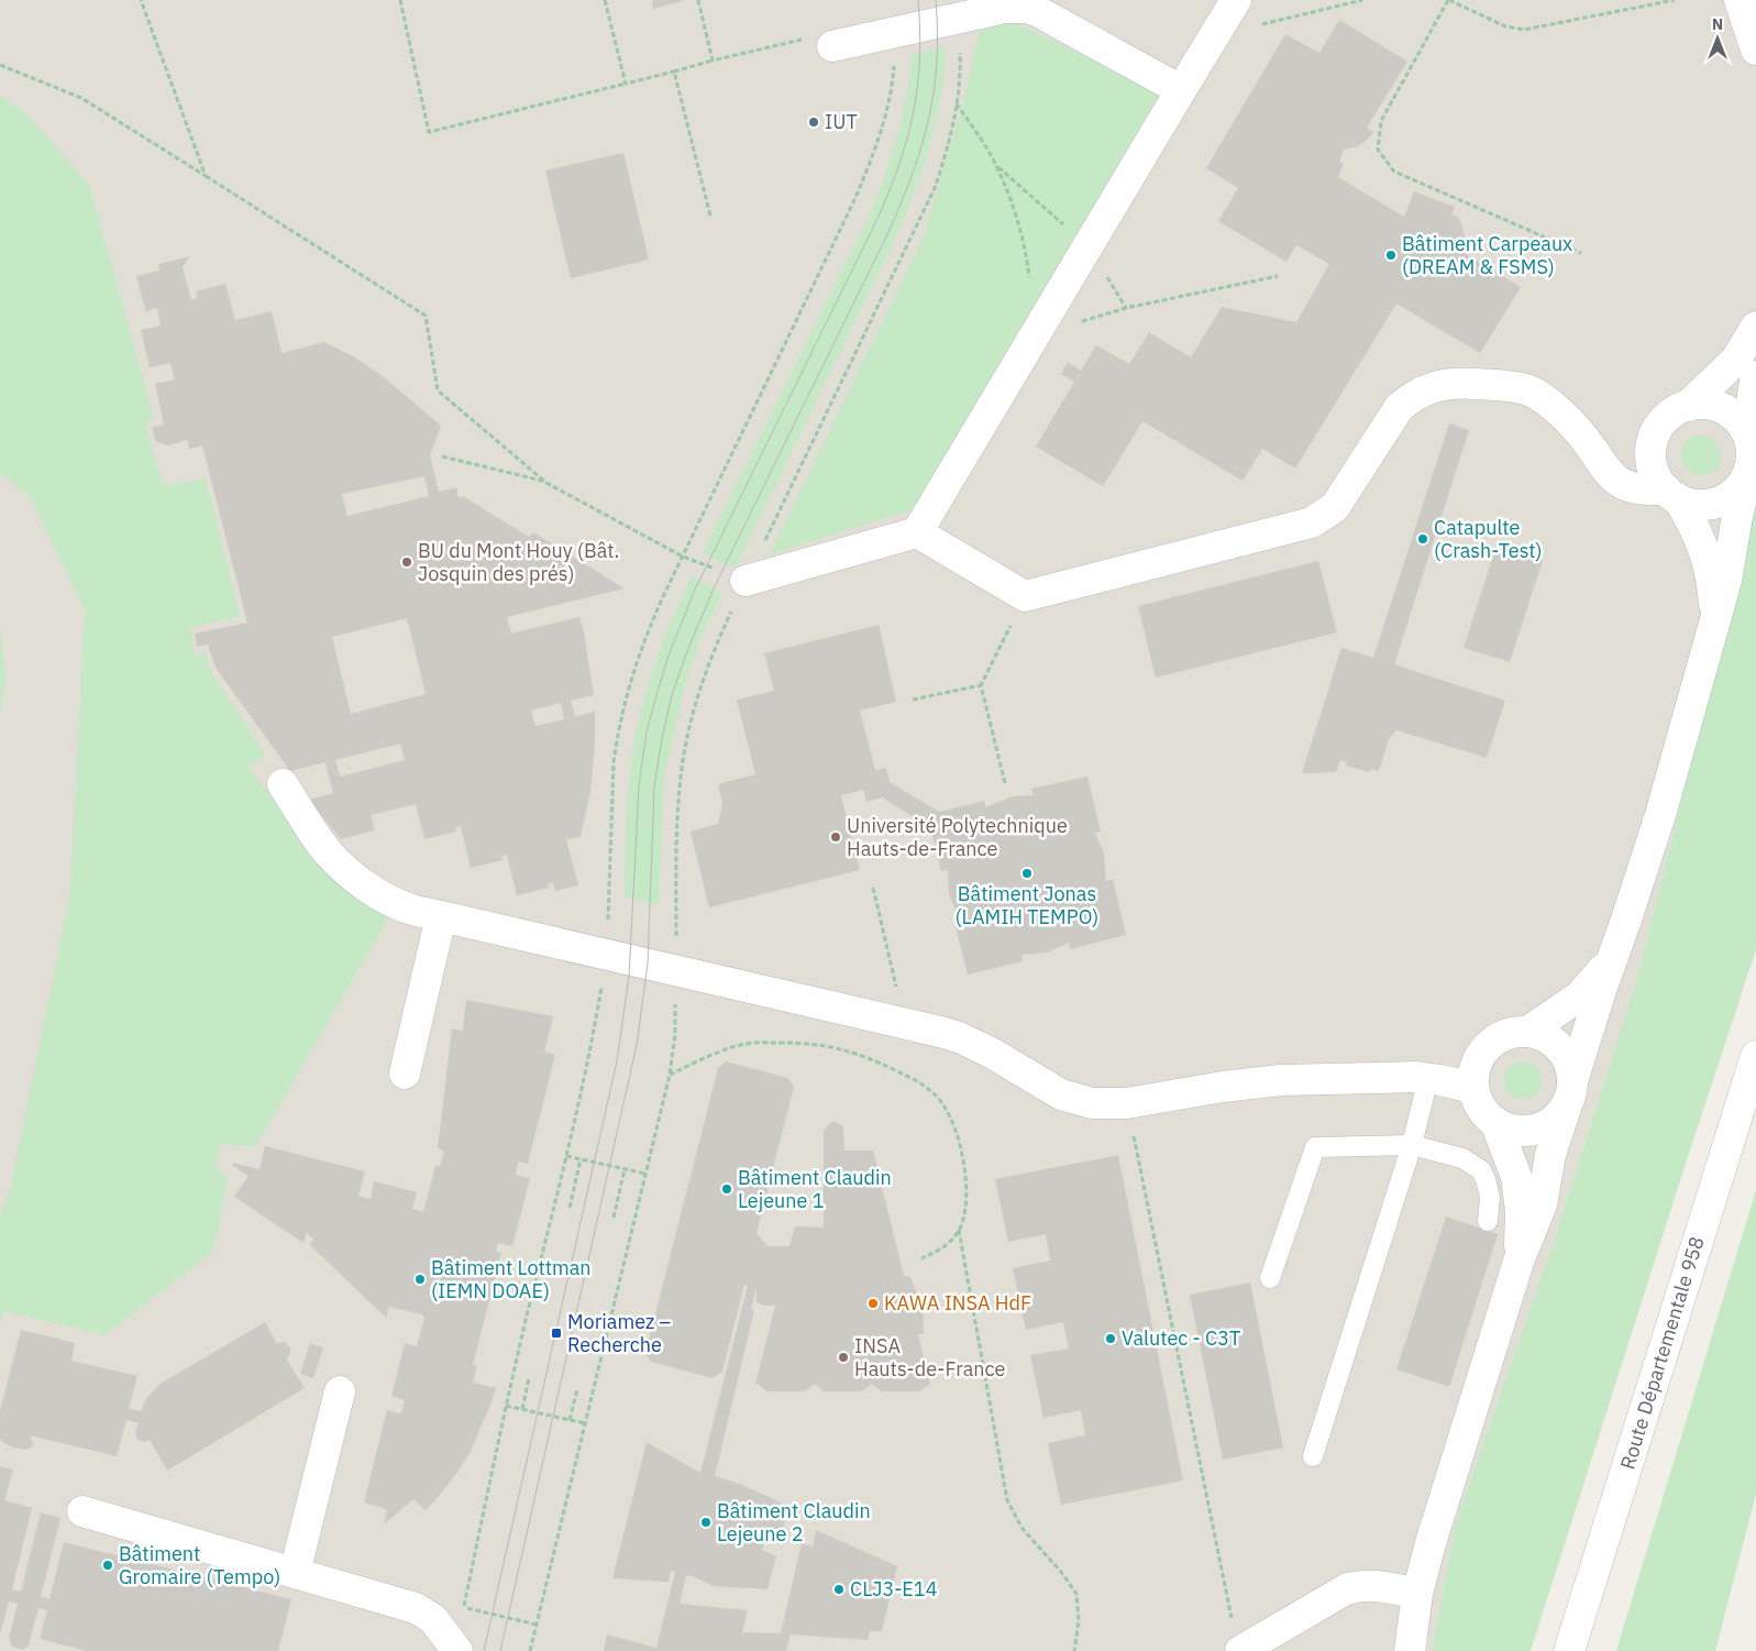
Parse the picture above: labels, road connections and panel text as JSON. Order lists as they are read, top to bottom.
{
  "streets": {
    "street": ["Route Départementale 958"]
  },
  "places": {
    "other": [
      "IUT",
      "Bâtiment Carpeaux (DREAM & FSMS)",
      "Catapulte (Crash-Test)",
      "BU du Mont Houy (Bât. Josquin des prés)",
      "Université Polytechnique Hauts-de-France",
      "Bâtiment Jonas (LAMIH TEMPO)",
      "Bâtiment Claudin Lejeune 1",
      "Bâtiment Lottman (IEMN DOAE)",
      "KAWA INSA HdF",
      "Valutec - C3T",
      "INSA Hauts-de-France",
      "Bâtiment Claudin Lejeune 2",
      "Bâtiment Gromaire (Tempo)",
      "CLJ3-E14"
    ],
    "transit": ["Moriamez – Recherche"]
  },
  "north": "top"
}
